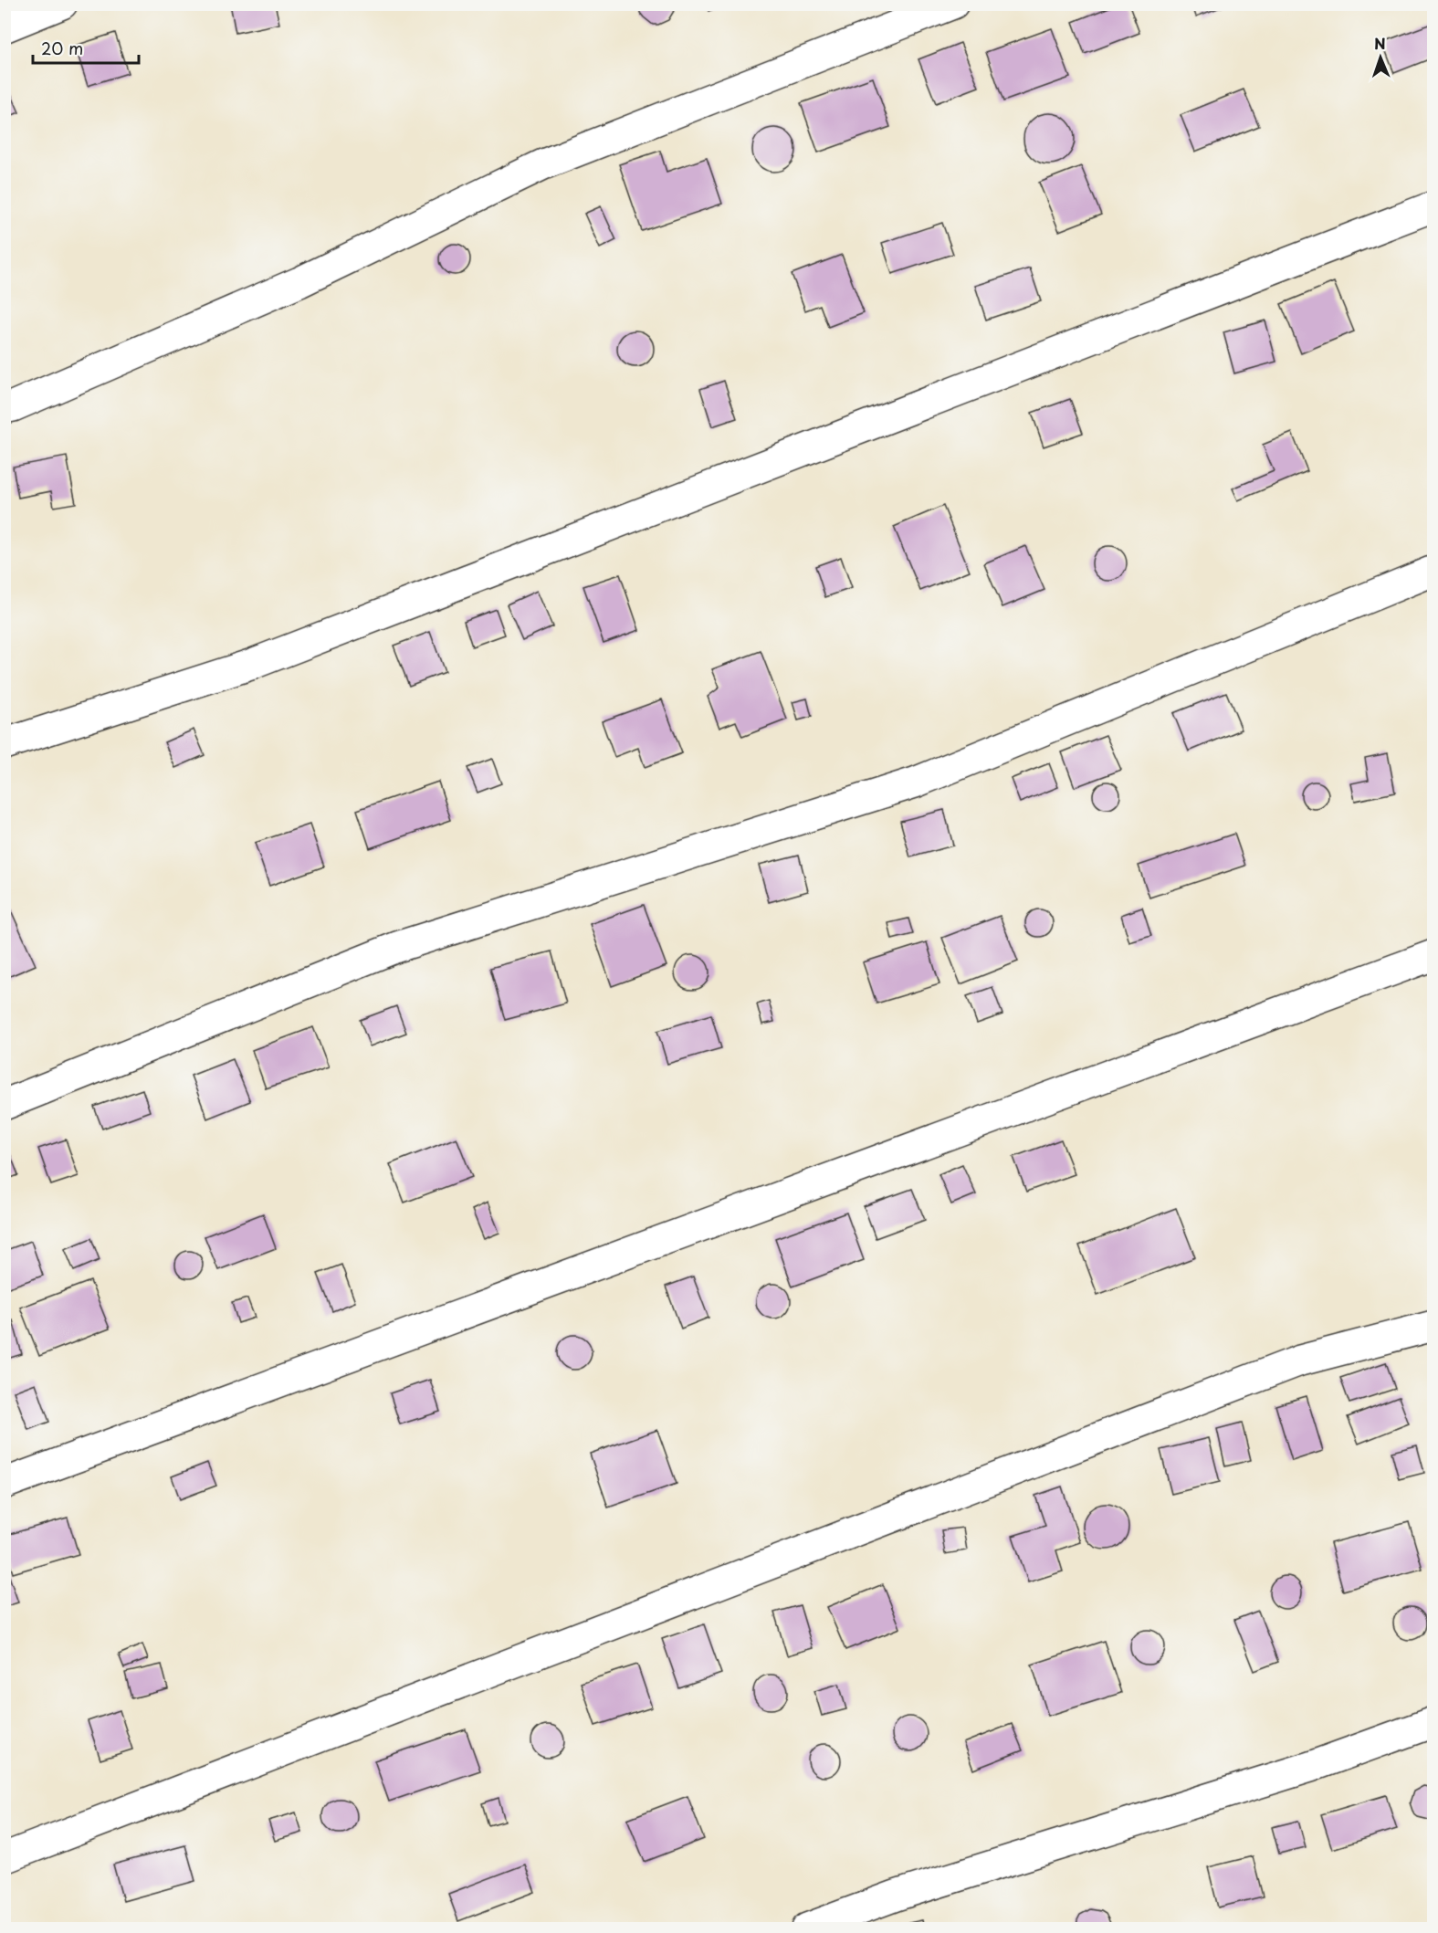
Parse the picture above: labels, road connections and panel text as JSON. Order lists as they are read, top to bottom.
{
  "scale_bar": "20 m",
  "north": "top"
}
